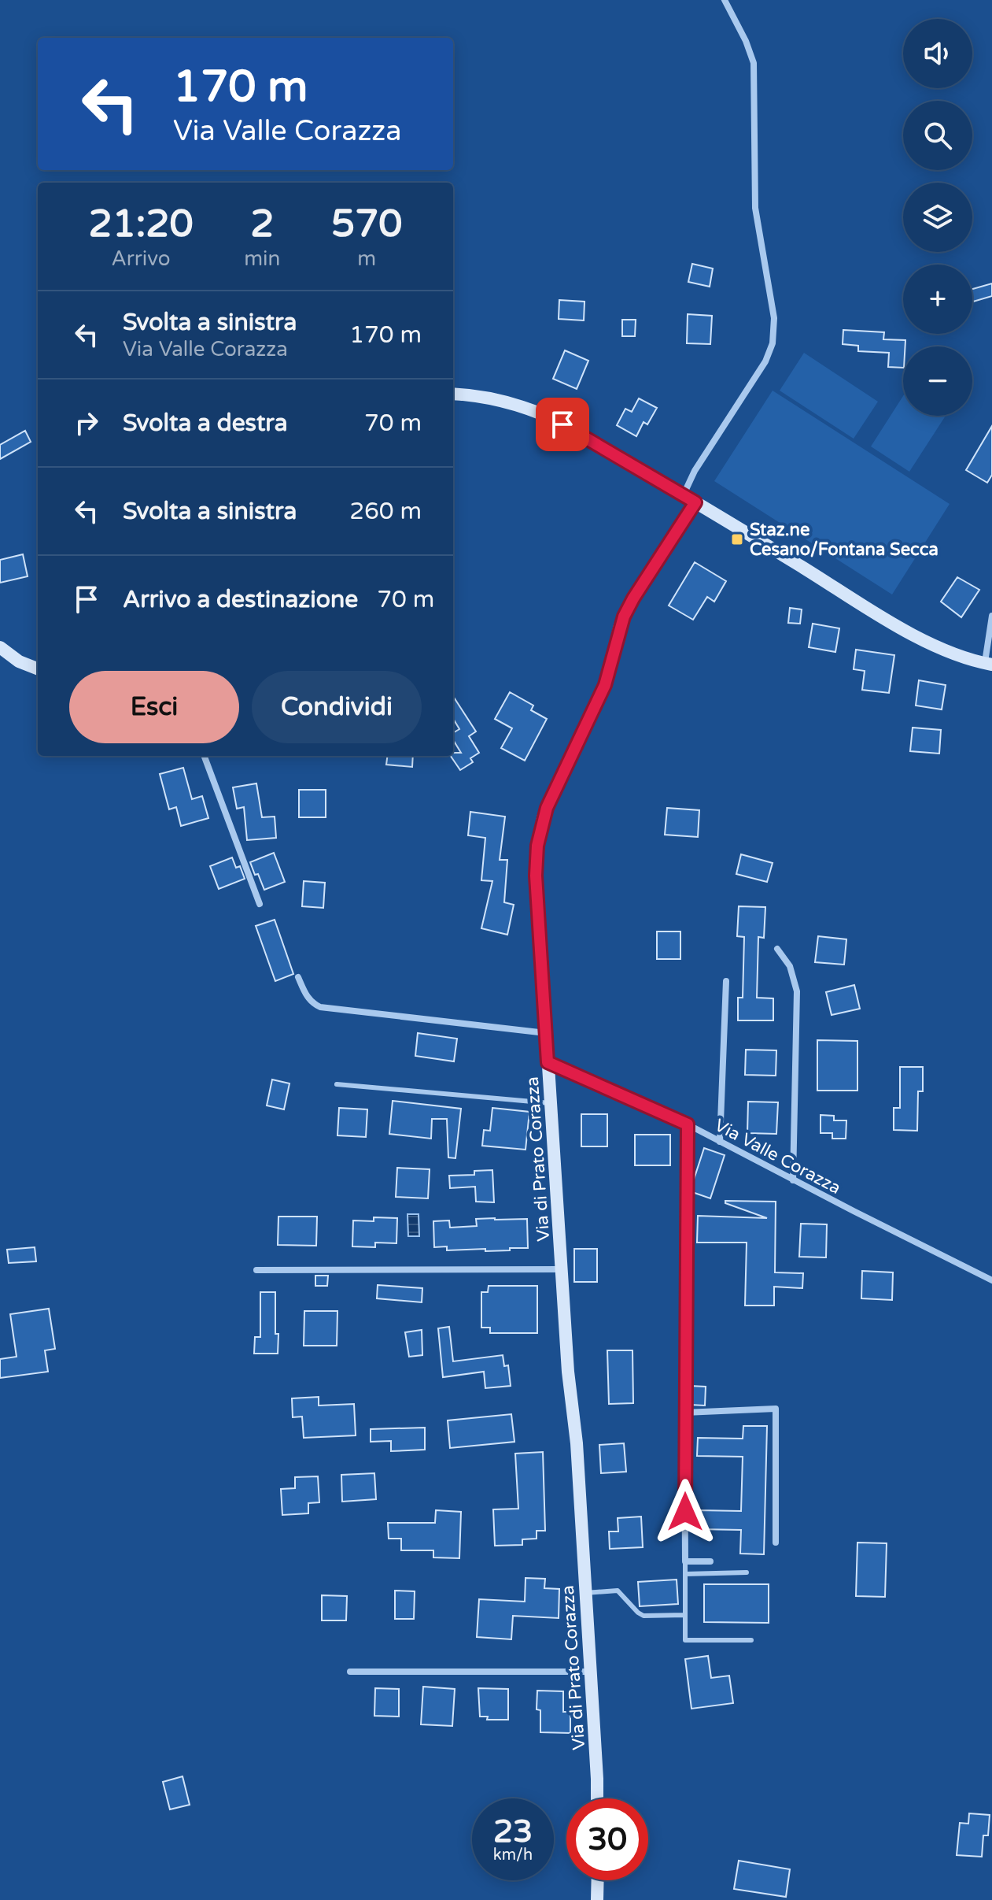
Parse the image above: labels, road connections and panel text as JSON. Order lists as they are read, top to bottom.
{
  "streets": {
    "street": ["Via Valle Corazza", "Via di Prato Corazza"]
  },
  "crossings": [
    ["Via Valle Corazza", "Via di Prato Corazza"]
  ],
  "places": {
    "transit": ["Staz.ne Cesano/Fontana Secca"]
  },
  "page": {
    "map_buttons": ["+", "−"],
    "turn": ["170 m", "Via Valle Corazza"],
    "eta": [
      "21:20",
      "Arrivo",
      "2",
      "min",
      "570",
      "m"
    ],
    "list": [
      {
        "name": "Svolta a sinistra",
        "note": "Via Valle Corazza",
        "value": "170 m"
      },
      {
        "name": "Svolta a destra",
        "value": "70 m"
      },
      {
        "name": "Svolta a sinistra",
        "value": "260 m"
      },
      {
        "name": "Arrivo a destinazione",
        "value": "70 m"
      }
    ],
    "buttons": ["Esci", "Condividi"],
    "speed": "23 km/h",
    "limit": "30"
  }
}
